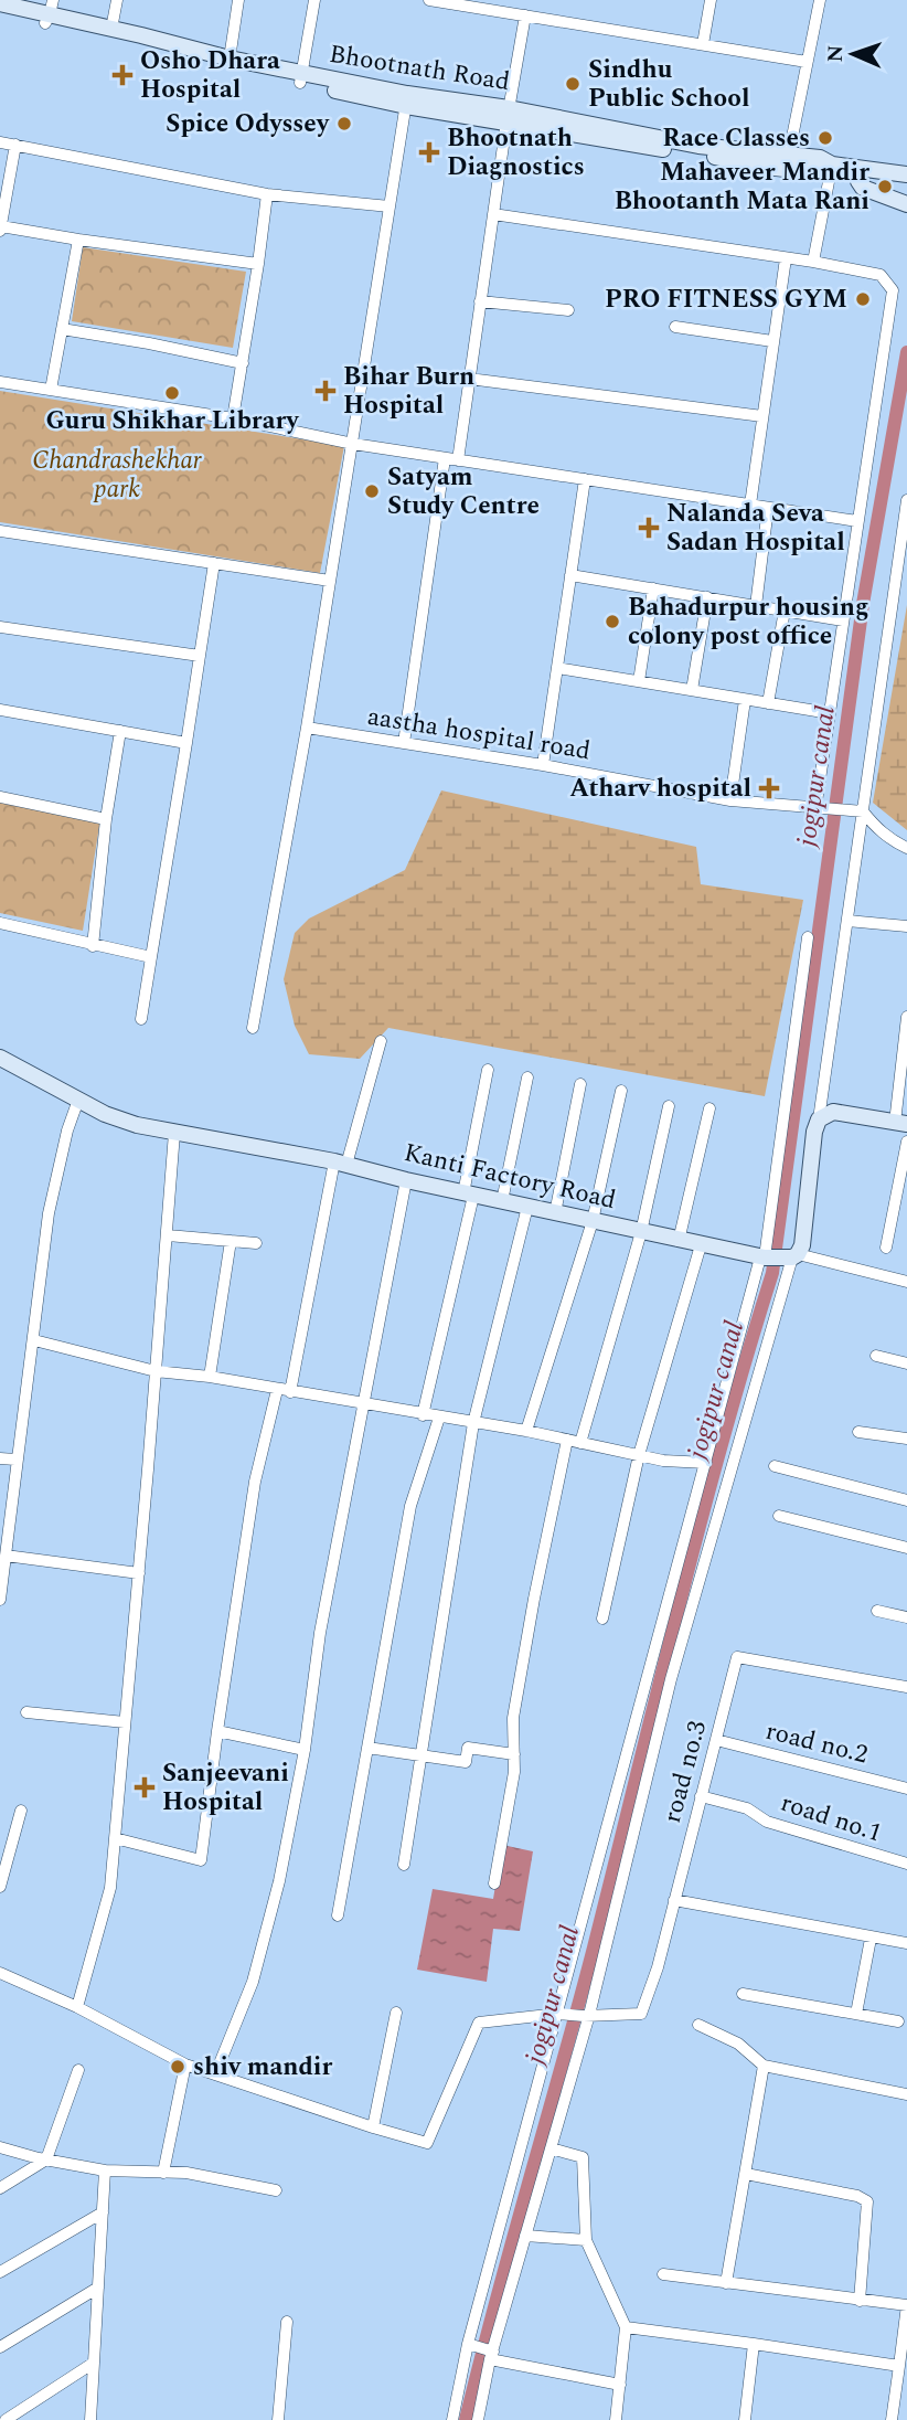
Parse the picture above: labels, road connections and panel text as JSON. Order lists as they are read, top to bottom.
{
  "streets": {
    "street": [
      "Bhootnath Road",
      "aastha hospital road",
      "Kanti Factory Road",
      "road no.2",
      "road no.3",
      "road no.1"
    ]
  },
  "crossings": [
    ["road no.2", "road no.3"],
    ["road no.3", "road no.1"]
  ],
  "water": ["jogipur canal"],
  "parks": ["Chandrashekhar park"],
  "places": {
    "health": [
      "Osho Dhara Hospital",
      "Bhootnath Diagnostics",
      "Bihar Burn Hospital",
      "Nalanda Seva Sadan Hospital",
      "Atharv hospital",
      "Sanjeevani Hospital"
    ],
    "other": [
      "Sindhu Public School",
      "Spice Odyssey",
      "Race Classes",
      "Mahaveer Mandir Bhootanth Mata Rani",
      "PRO FITNESS GYM",
      "Guru Shikhar Library",
      "Satyam Study Centre",
      "Bahadurpur housing colony post office",
      "shiv mandir"
    ]
  },
  "north": "left"
}
